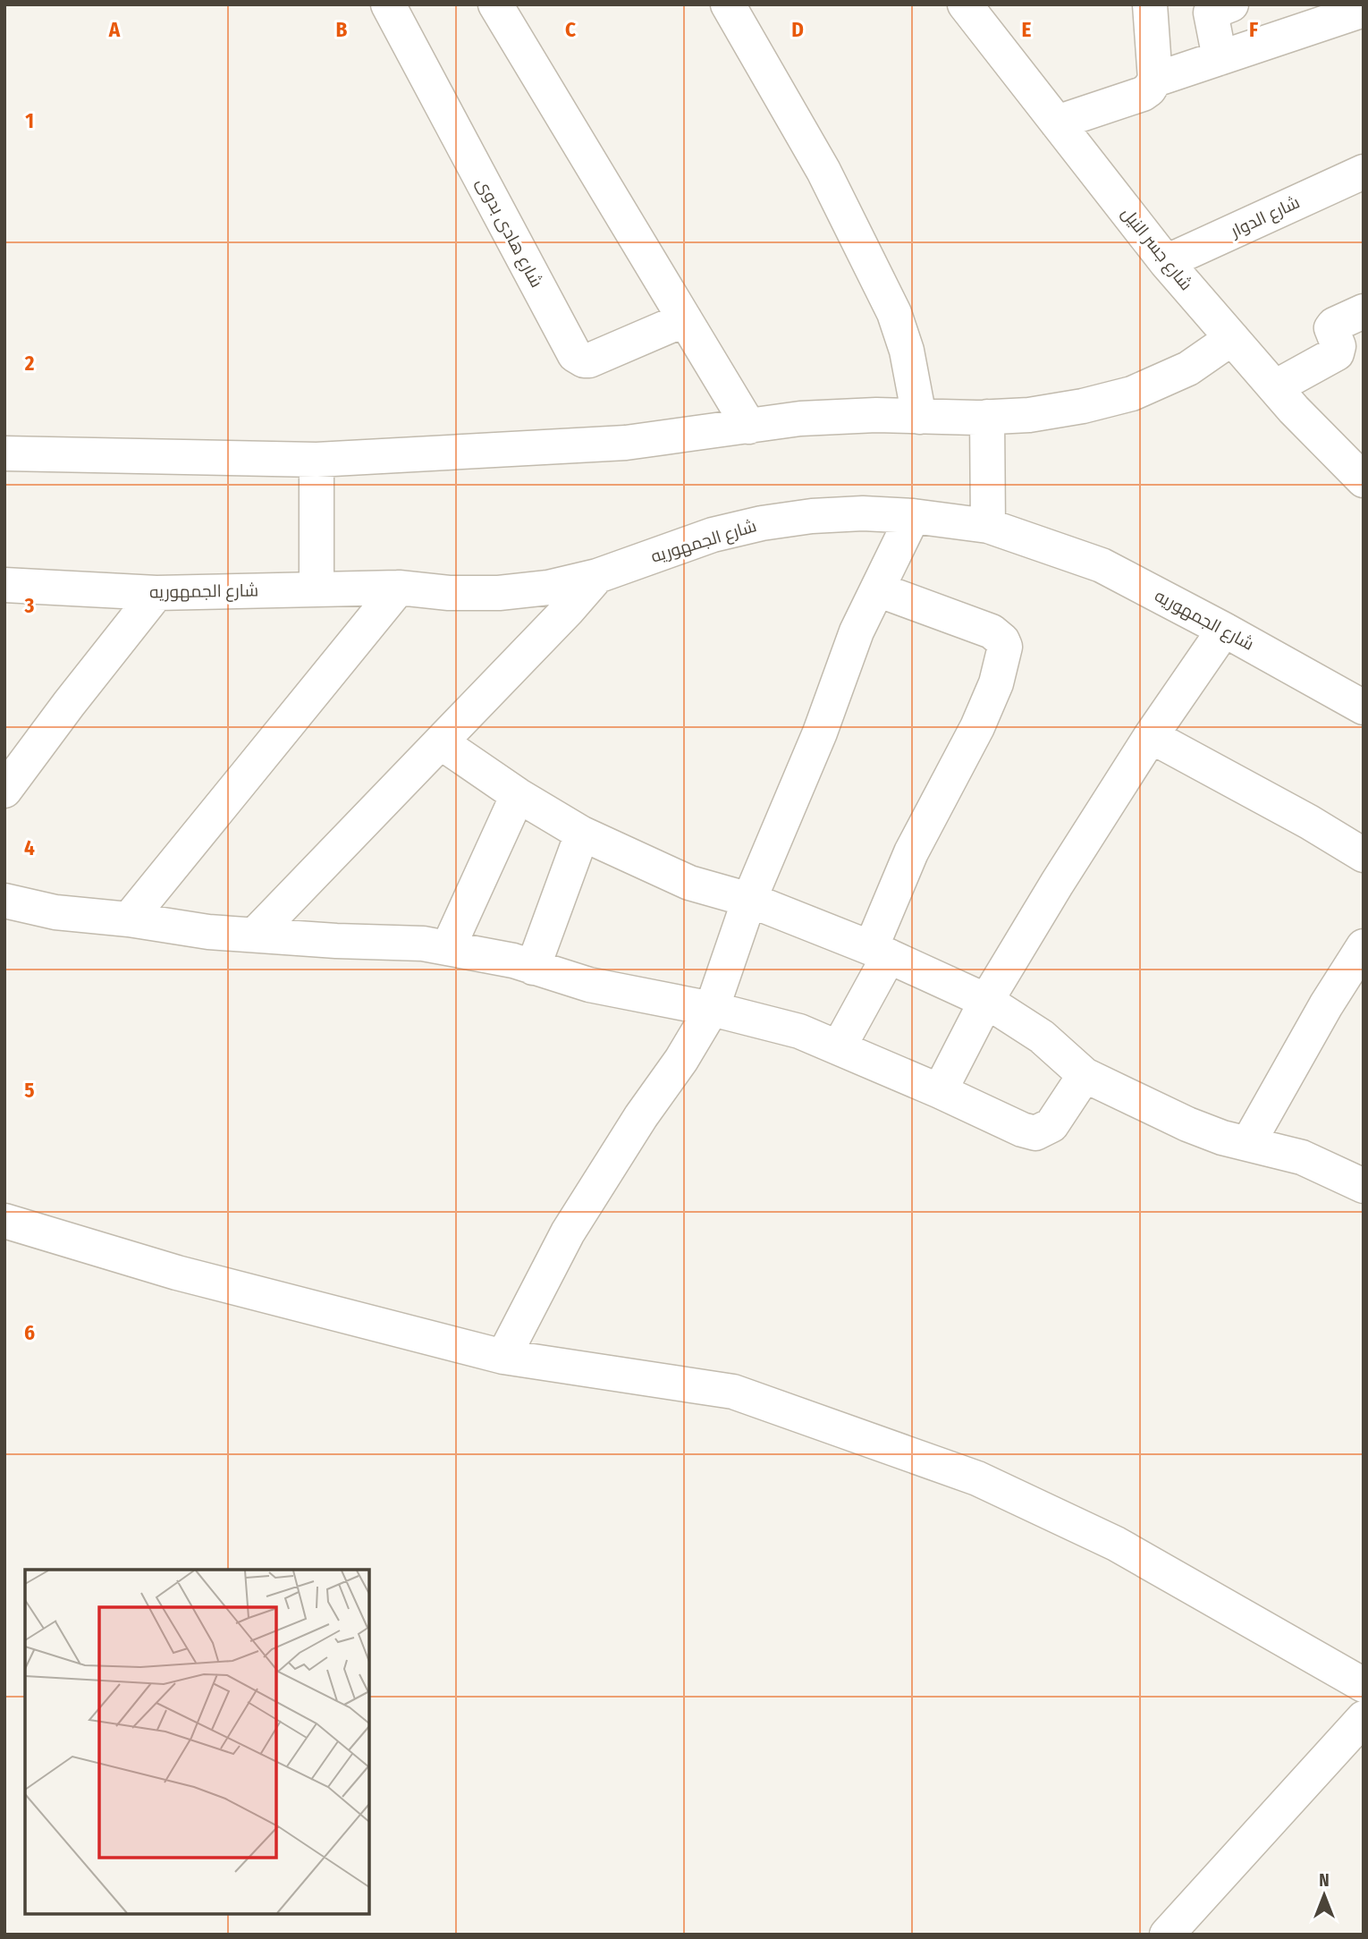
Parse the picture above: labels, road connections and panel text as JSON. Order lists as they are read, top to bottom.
{
  "streets": {
    "street": [
      "شارع الدوار",
      "شارع هادى بدوى",
      "شارع جسر النيل",
      "شارع الجمهوريه"
    ]
  },
  "crossings": [
    ["شارع الدوار", "شارع جسر النيل"]
  ],
  "north": "top",
  "grid": {
    "columns": [
      "A",
      "B",
      "C",
      "D",
      "E",
      "F"
    ],
    "rows": [
      "1",
      "2",
      "3",
      "4",
      "5",
      "6"
    ]
  }
}
